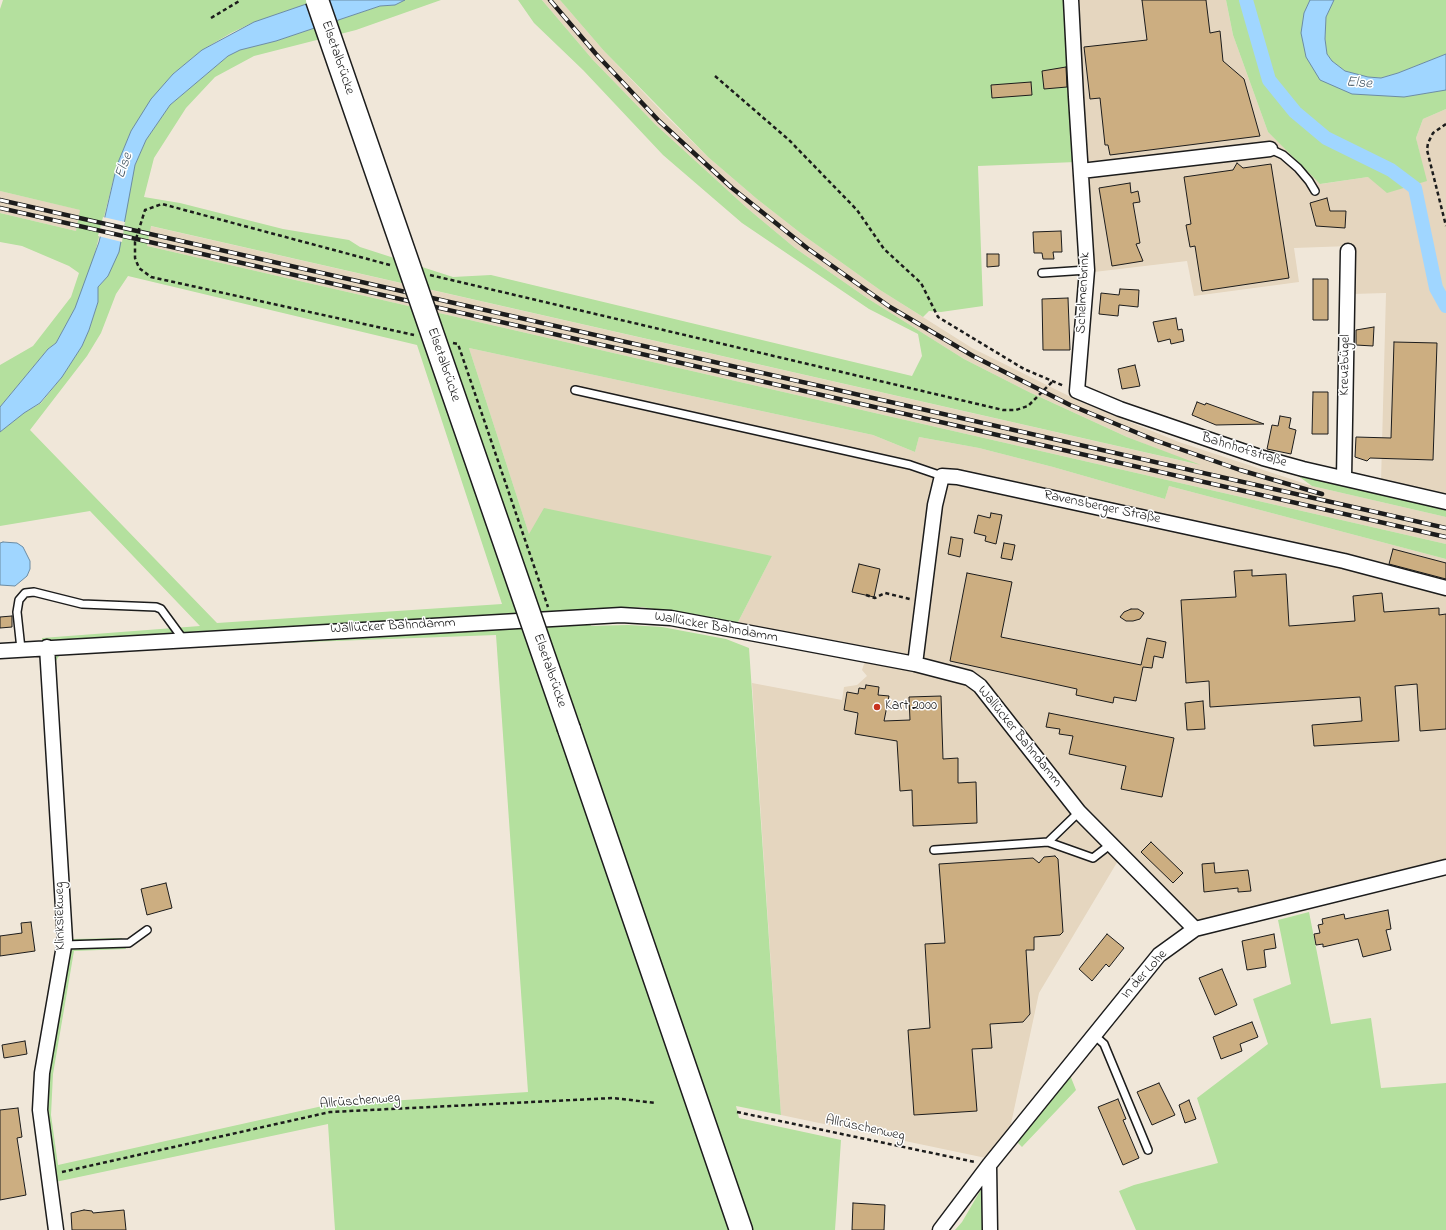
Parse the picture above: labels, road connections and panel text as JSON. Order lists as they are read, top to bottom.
{
  "streets": {
    "main road": ["Elsetalbrücke"],
    "street": [
      "Schelmenbrink",
      "Kreuzbügel",
      "Bahnhofstraße",
      "Ravensberger Straße",
      "Wallücker Bahndamm",
      "Klinksiekweg",
      "In der Lohe"
    ],
    "path": ["Allrüschenweg"]
  },
  "crossings": [
    ["Schelmenbrink", "Bahnhofstraße"],
    ["Kreuzbügel", "Bahnhofstraße"],
    ["Wallücker Bahndamm", "Klinksiekweg"],
    ["Wallücker Bahndamm", "In der Lohe"],
    ["Klinksiekweg", "Allrüschenweg"],
    ["In der Lohe", "Allrüschenweg"]
  ],
  "water": ["Else"],
  "places": ["Kart 2000"]
}
